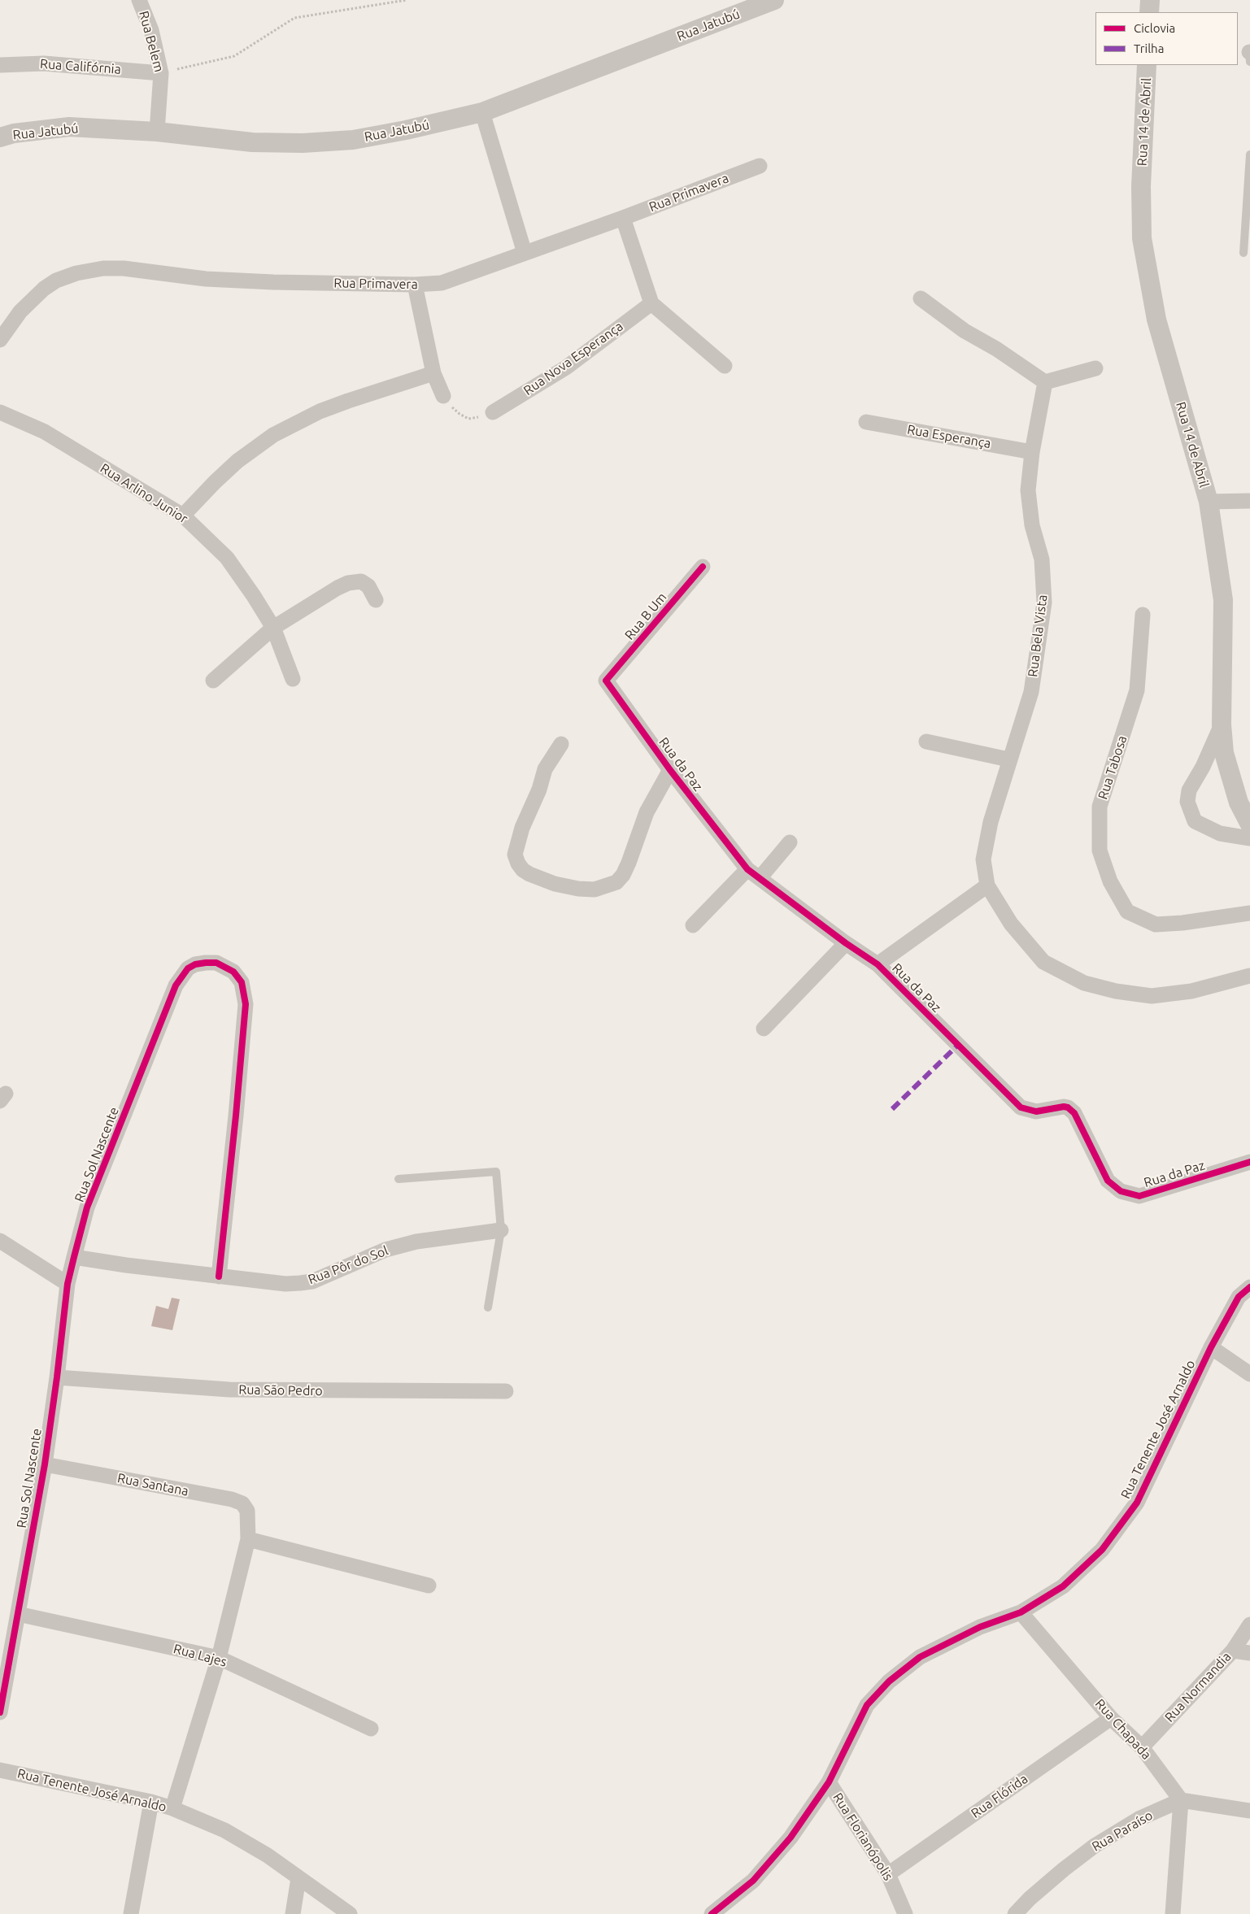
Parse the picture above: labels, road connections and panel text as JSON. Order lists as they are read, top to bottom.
{
  "streets": {
    "street": [
      "Rua Jatubú",
      "Rua Belem",
      "Rua Califórnia",
      "Rua 14 de Abril",
      "Rua Primavera",
      "Rua Nova Esperança",
      "Rua Esperança",
      "Rua Arlino Junior",
      "Rua B Um",
      "Rua Bela Vista",
      "Rua da Paz",
      "Rua Tabosa",
      "Rua Sol Nascente",
      "Rua Pôr do Sol",
      "Rua São Pedro",
      "Rua Tenente José Arnaldo",
      "Rua Santana",
      "Rua Lajes",
      "Rua Normandia",
      "Rua Chapada",
      "Rua Flórida",
      "Rua Paraíso",
      "Rua Florianópolis"
    ]
  },
  "crossings": [
    ["Rua Jatubú", "Rua Belem"],
    ["Rua Belem", "Rua Califórnia"],
    ["Rua Esperança", "Rua Bela Vista"],
    ["Rua B Um", "Rua da Paz"],
    ["Rua Sol Nascente", "Rua Pôr do Sol"],
    ["Rua Sol Nascente", "Rua São Pedro"],
    ["Rua Sol Nascente", "Rua Santana"],
    ["Rua Sol Nascente", "Rua Lajes"],
    ["Rua Tenente José Arnaldo", "Rua Chapada"],
    ["Rua Tenente José Arnaldo", "Rua Florianópolis"],
    ["Rua Normandia", "Rua Chapada"],
    ["Rua Chapada", "Rua Flórida"],
    ["Rua Chapada", "Rua Paraíso"],
    ["Rua Flórida", "Rua Florianópolis"]
  ],
  "legend": ["Ciclovia", "Trilha"]
}
